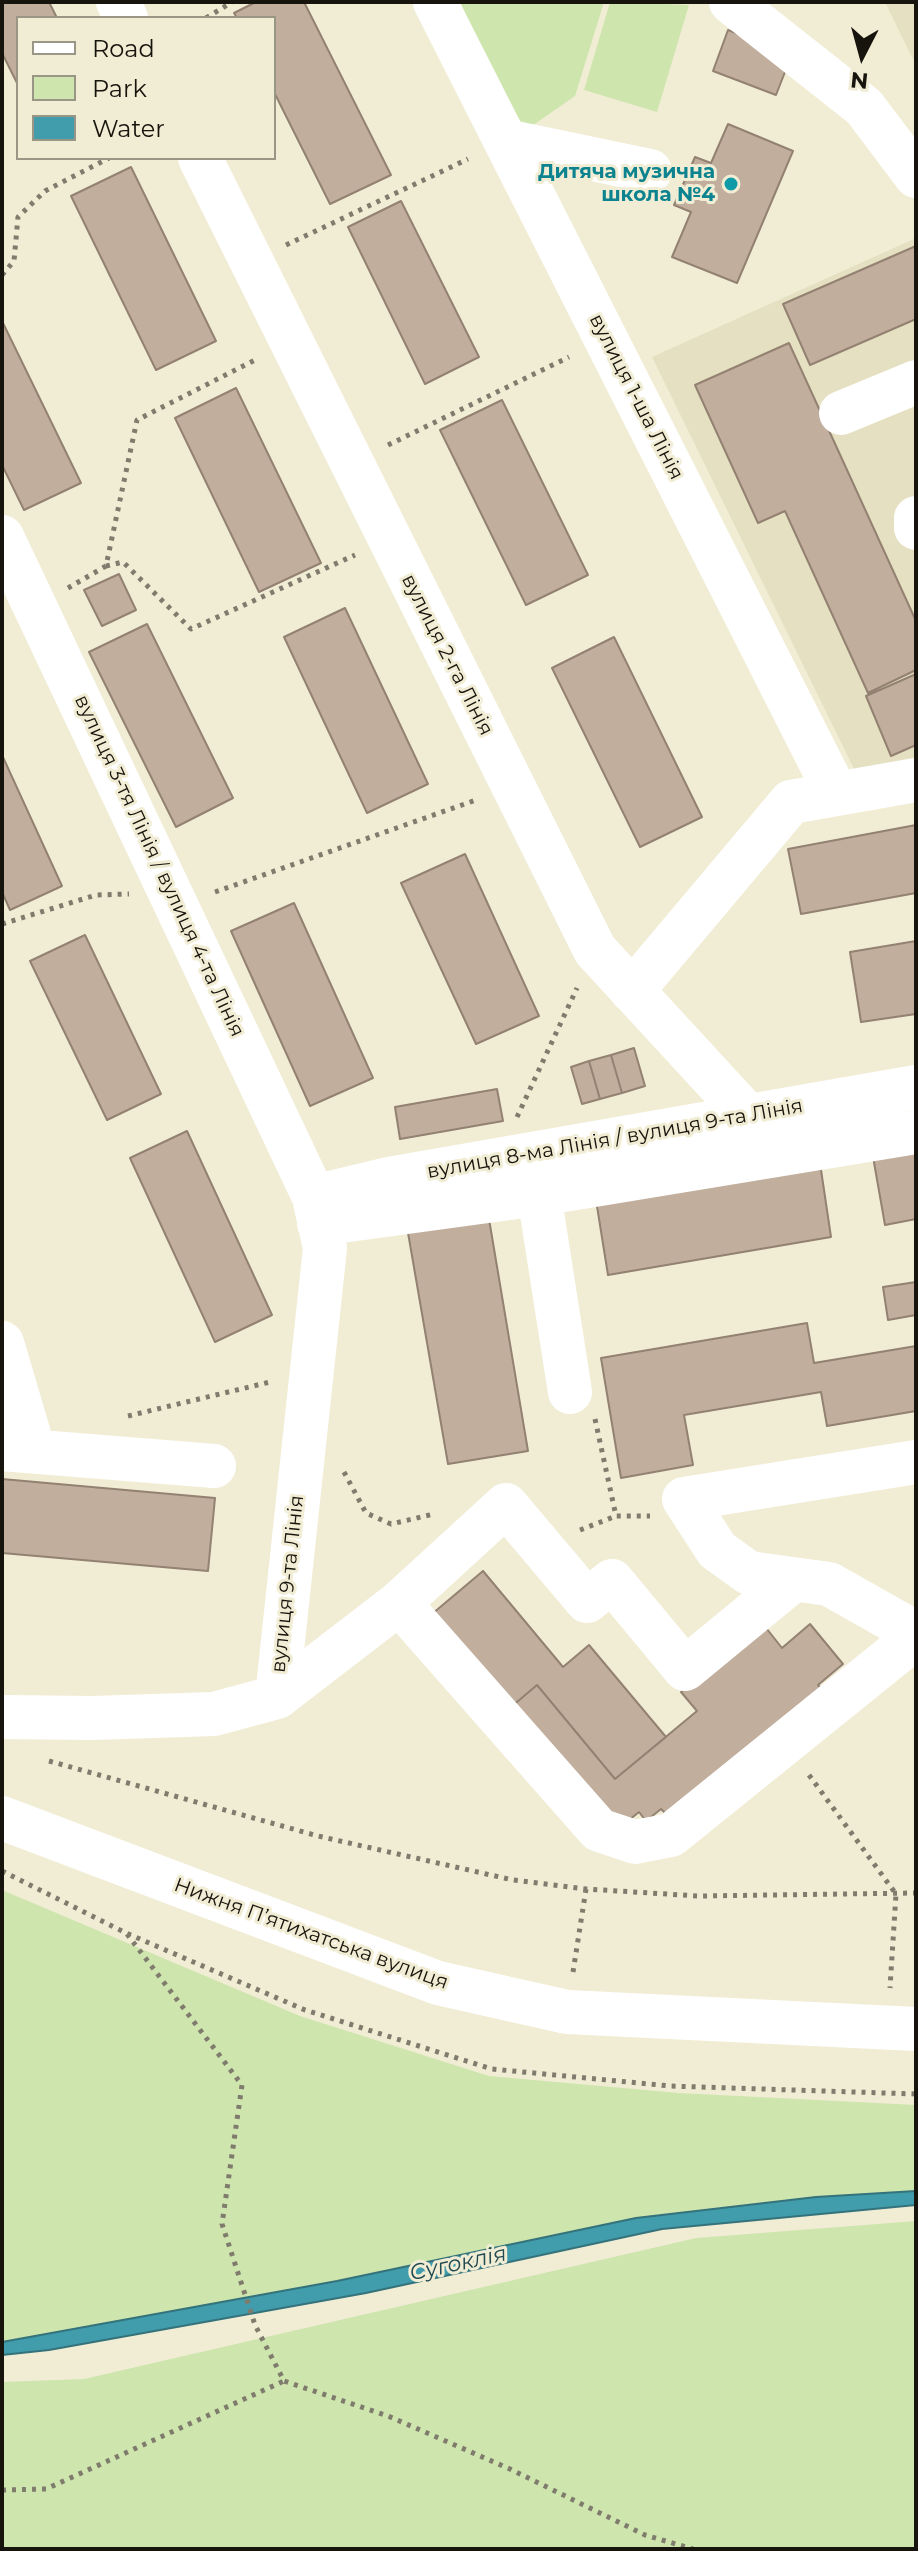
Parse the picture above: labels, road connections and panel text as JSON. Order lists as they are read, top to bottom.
{
  "streets": {
    "street": [
      "вулиця 1-ша Лінія",
      "вулиця 2-га Лінія",
      "вулиця 3-тя Лінія / вулиця 4-та Лінія",
      "вулиця 8-ма Лінія / вулиця 9-та Лінія",
      "вулиця 9-та Лінія",
      "Нижня Пʼятихатська вулиця"
    ]
  },
  "crossings": [
    ["вулиця 2-га Лінія", "вулиця 8-ма Лінія / вулиця 9-та Лінія"],
    ["вулиця 3-тя Лінія / вулиця 4-та Лінія", "вулиця 8-ма Лінія / вулиця 9-та Лінія"],
    ["вулиця 3-тя Лінія / вулиця 4-та Лінія", "вулиця 9-та Лінія"],
    ["вулиця 8-ма Лінія / вулиця 9-та Лінія", "вулиця 9-та Лінія"]
  ],
  "water": ["Сугоклія"],
  "places": ["Дитяча музична школа №4"],
  "legend": ["Road", "Park", "Water"],
  "north": "bottom"
}
